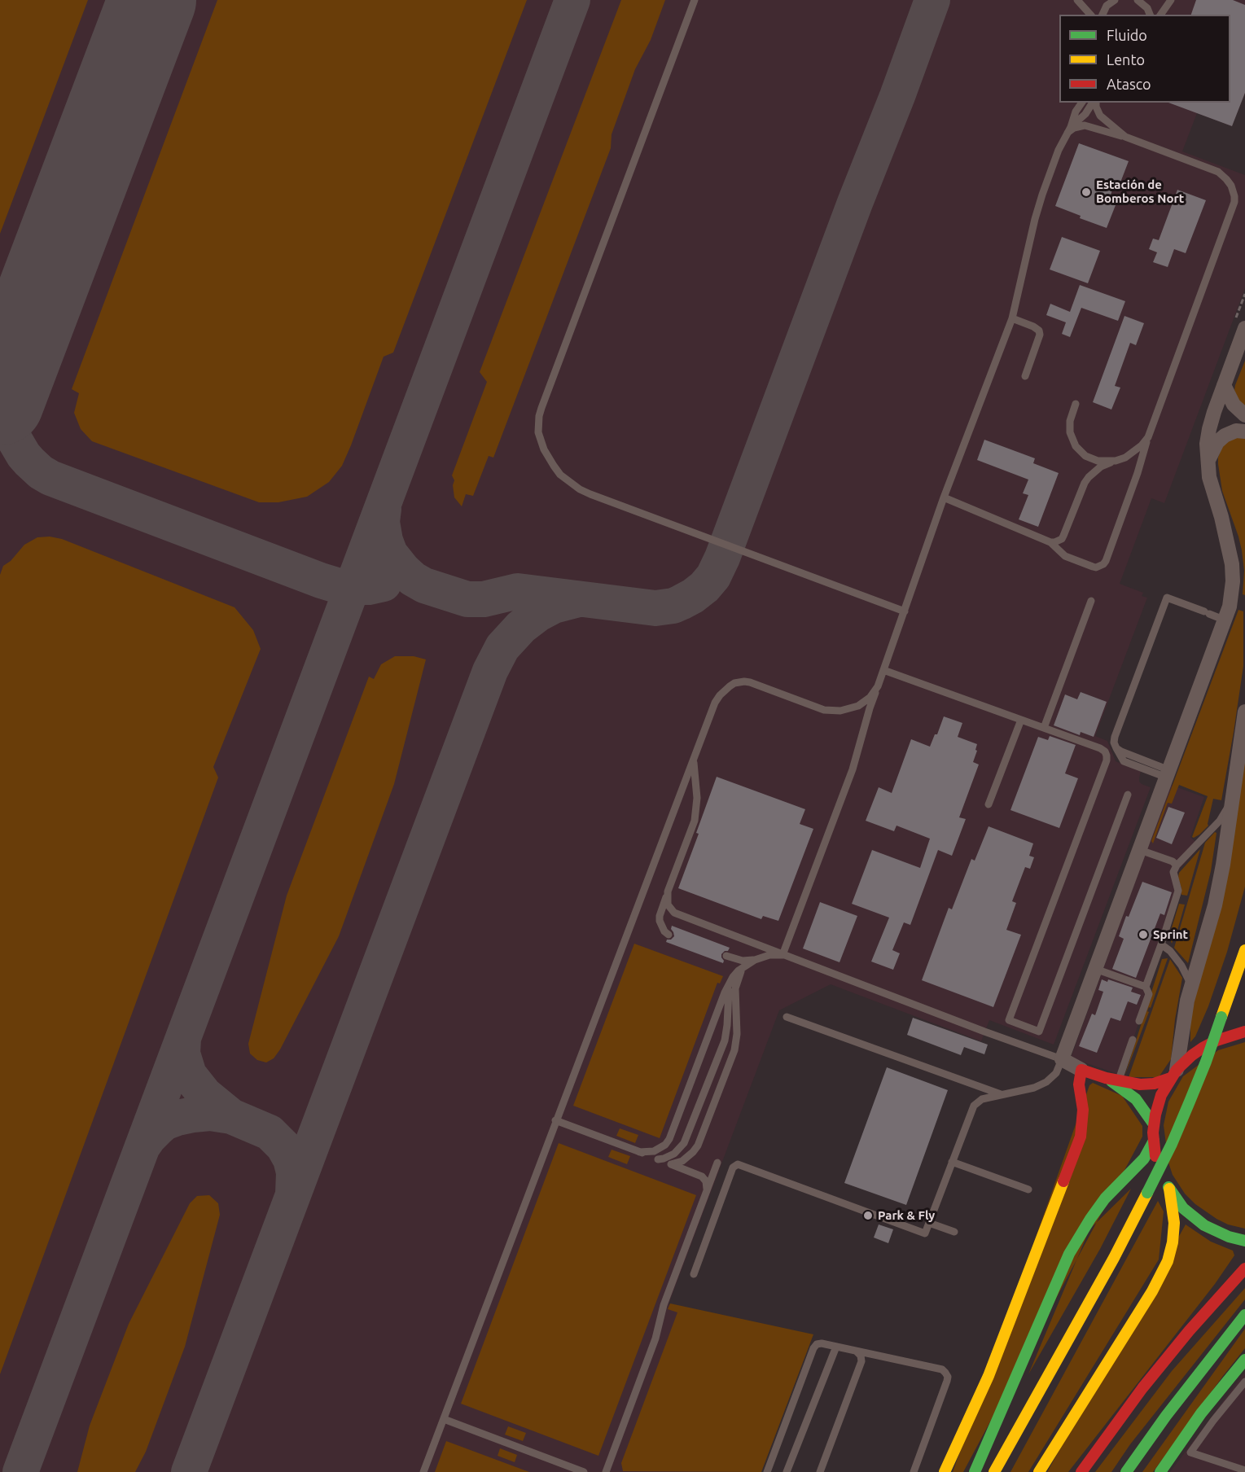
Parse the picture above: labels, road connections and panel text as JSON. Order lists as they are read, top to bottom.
{
  "places": ["Estación de Bomberos Nort", "Sprint", "Park & Fly"],
  "legend": ["Fluido", "Lento", "Atasco"]
}
